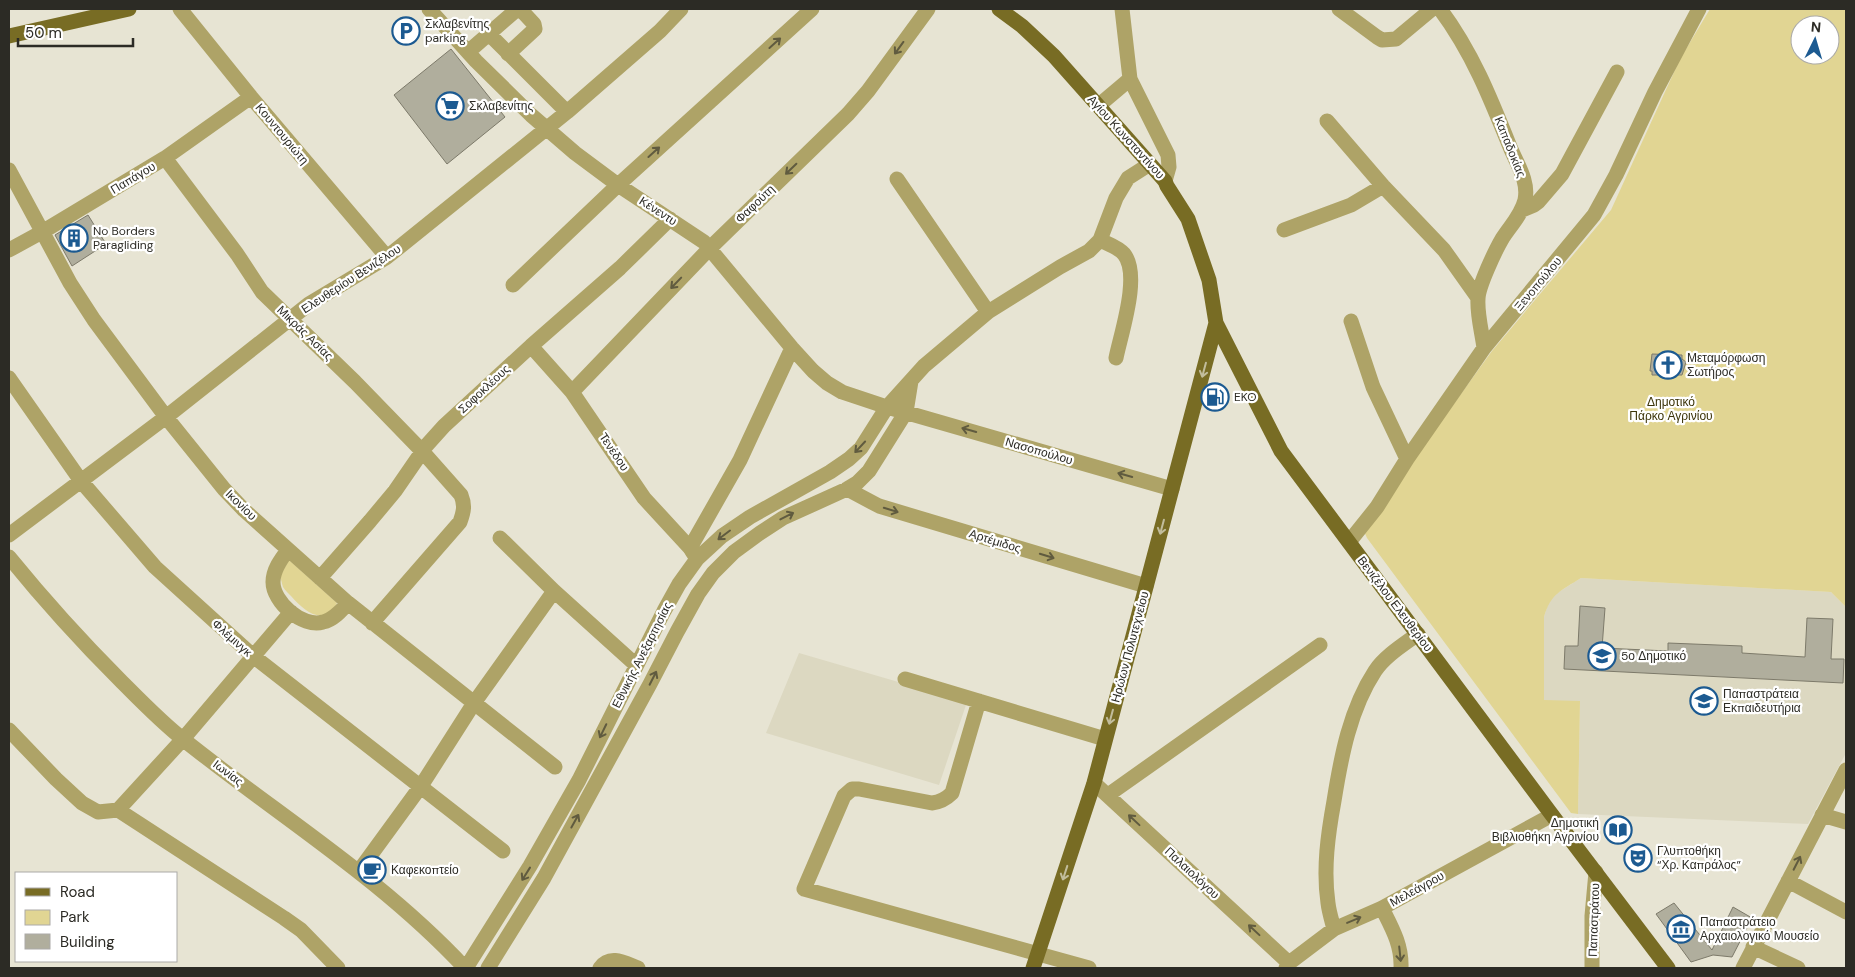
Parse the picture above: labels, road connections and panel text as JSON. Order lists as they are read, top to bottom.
{
  "streets": {
    "main road": ["Αγίου Κωνσταντίνου", "Βενιζέλου Ελευθερίου", "Ηρώων Πολυτεχνείου"],
    "street": [
      "Κουντουριώτη",
      "Καπαδοκίας",
      "Παπάγου",
      "Φαφούτη",
      "Κένεντυ",
      "Ελευθερίου Βενιζέλου",
      "Ξενοπούλου",
      "Μικράς Ασίας",
      "Σοφοκλέους",
      "Νασοπούλου",
      "Τενέδου",
      "Ικονίου",
      "Αρτέμιδος",
      "Φλέμινγκ",
      "Εθνικής Ανεξαρτησίας",
      "Ιωνίας",
      "Παλαιολόγου",
      "Μελεάγρου",
      "Παπαστράτου"
    ]
  },
  "crossings": [
    ["Κουντουριώτη", "Παπάγου"],
    ["Κουντουριώτη", "Ελευθερίου Βενιζέλου"],
    ["Αγίου Κωνσταντίνου", "Βενιζέλου Ελευθερίου"],
    ["Αγίου Κωνσταντίνου", "Ηρώων Πολυτεχνείου"],
    ["Καπαδοκίας", "Ξενοπούλου"],
    ["Παπάγου", "Μικράς Ασίας"],
    ["Παπάγου", "Ικονίου"],
    ["Φαφούτη", "Κένεντυ"],
    ["Φαφούτη", "Τενέδου"],
    ["Κένεντυ", "Ελευθερίου Βενιζέλου"],
    ["Κένεντυ", "Σοφοκλέους"],
    ["Κένεντυ", "Νασοπούλου"],
    ["Κένεντυ", "Εθνικής Ανεξαρτησίας"],
    ["Ελευθερίου Βενιζέλου", "Μικράς Ασίας"],
    ["Ελευθερίου Βενιζέλου", "Ικονίου"],
    ["Ελευθερίου Βενιζέλου", "Φλέμινγκ"],
    ["Ξενοπούλου", "Βενιζέλου Ελευθερίου"],
    ["Μικράς Ασίας", "Σοφοκλέους"],
    ["Μικράς Ασίας", "Ικονίου"],
    ["Σοφοκλέους", "Τενέδου"],
    ["Σοφοκλέους", "Ικονίου"],
    ["Νασοπούλου", "Ηρώων Πολυτεχνείου"],
    ["Νασοπούλου", "Εθνικής Ανεξαρτησίας"],
    ["Τενέδου", "Εθνικής Ανεξαρτησίας"],
    ["Αρτέμιδος", "Ηρώων Πολυτεχνείου"],
    ["Βενιζέλου Ελευθερίου", "Ηρώων Πολυτεχνείου"],
    ["Βενιζέλου Ελευθερίου", "Μελεάγρου"],
    ["Βενιζέλου Ελευθερίου", "Παπαστράτου"],
    ["Ηρώων Πολυτεχνείου", "Παλαιολόγου"],
    ["Εθνικής Ανεξαρτησίας", "Ιωνίας"],
    ["Παλαιολόγου", "Μελεάγρου"]
  ],
  "one_way": [
    "Νασοπούλου",
    "Αρτέμιδος",
    "Ηρώων Πολυτεχνείου",
    "Παλαιολόγου"
  ],
  "parks": ["Δημοτικό Πάρκο Αγρινίου"],
  "places": {
    "parking": ["Σκλαβενίτης parking"],
    "supermarket": ["Σκλαβενίτης"],
    "building": ["No Borders Paragliding"],
    "church": ["Μεταμόρφωση Σωτήρος"],
    "fuel station": ["EKO"],
    "school or university": ["5ο Δημοτικό", "Παπαστράτεια Εκπαιδευτήρια"],
    "library": ["Δημοτική Βιβλιοθήκη Αγρινίου"],
    "theatre": ["Γλυπτοθήκη “Χρ. Καπράλος”"],
    "cafe": ["Καφεκοπτείο"],
    "museum": ["Παπαστράτειο Αρχαιολογικό Μουσείο"]
  },
  "legend": ["Road", "Park", "Building"],
  "scale_bar": "50 m",
  "north": "top"
}
